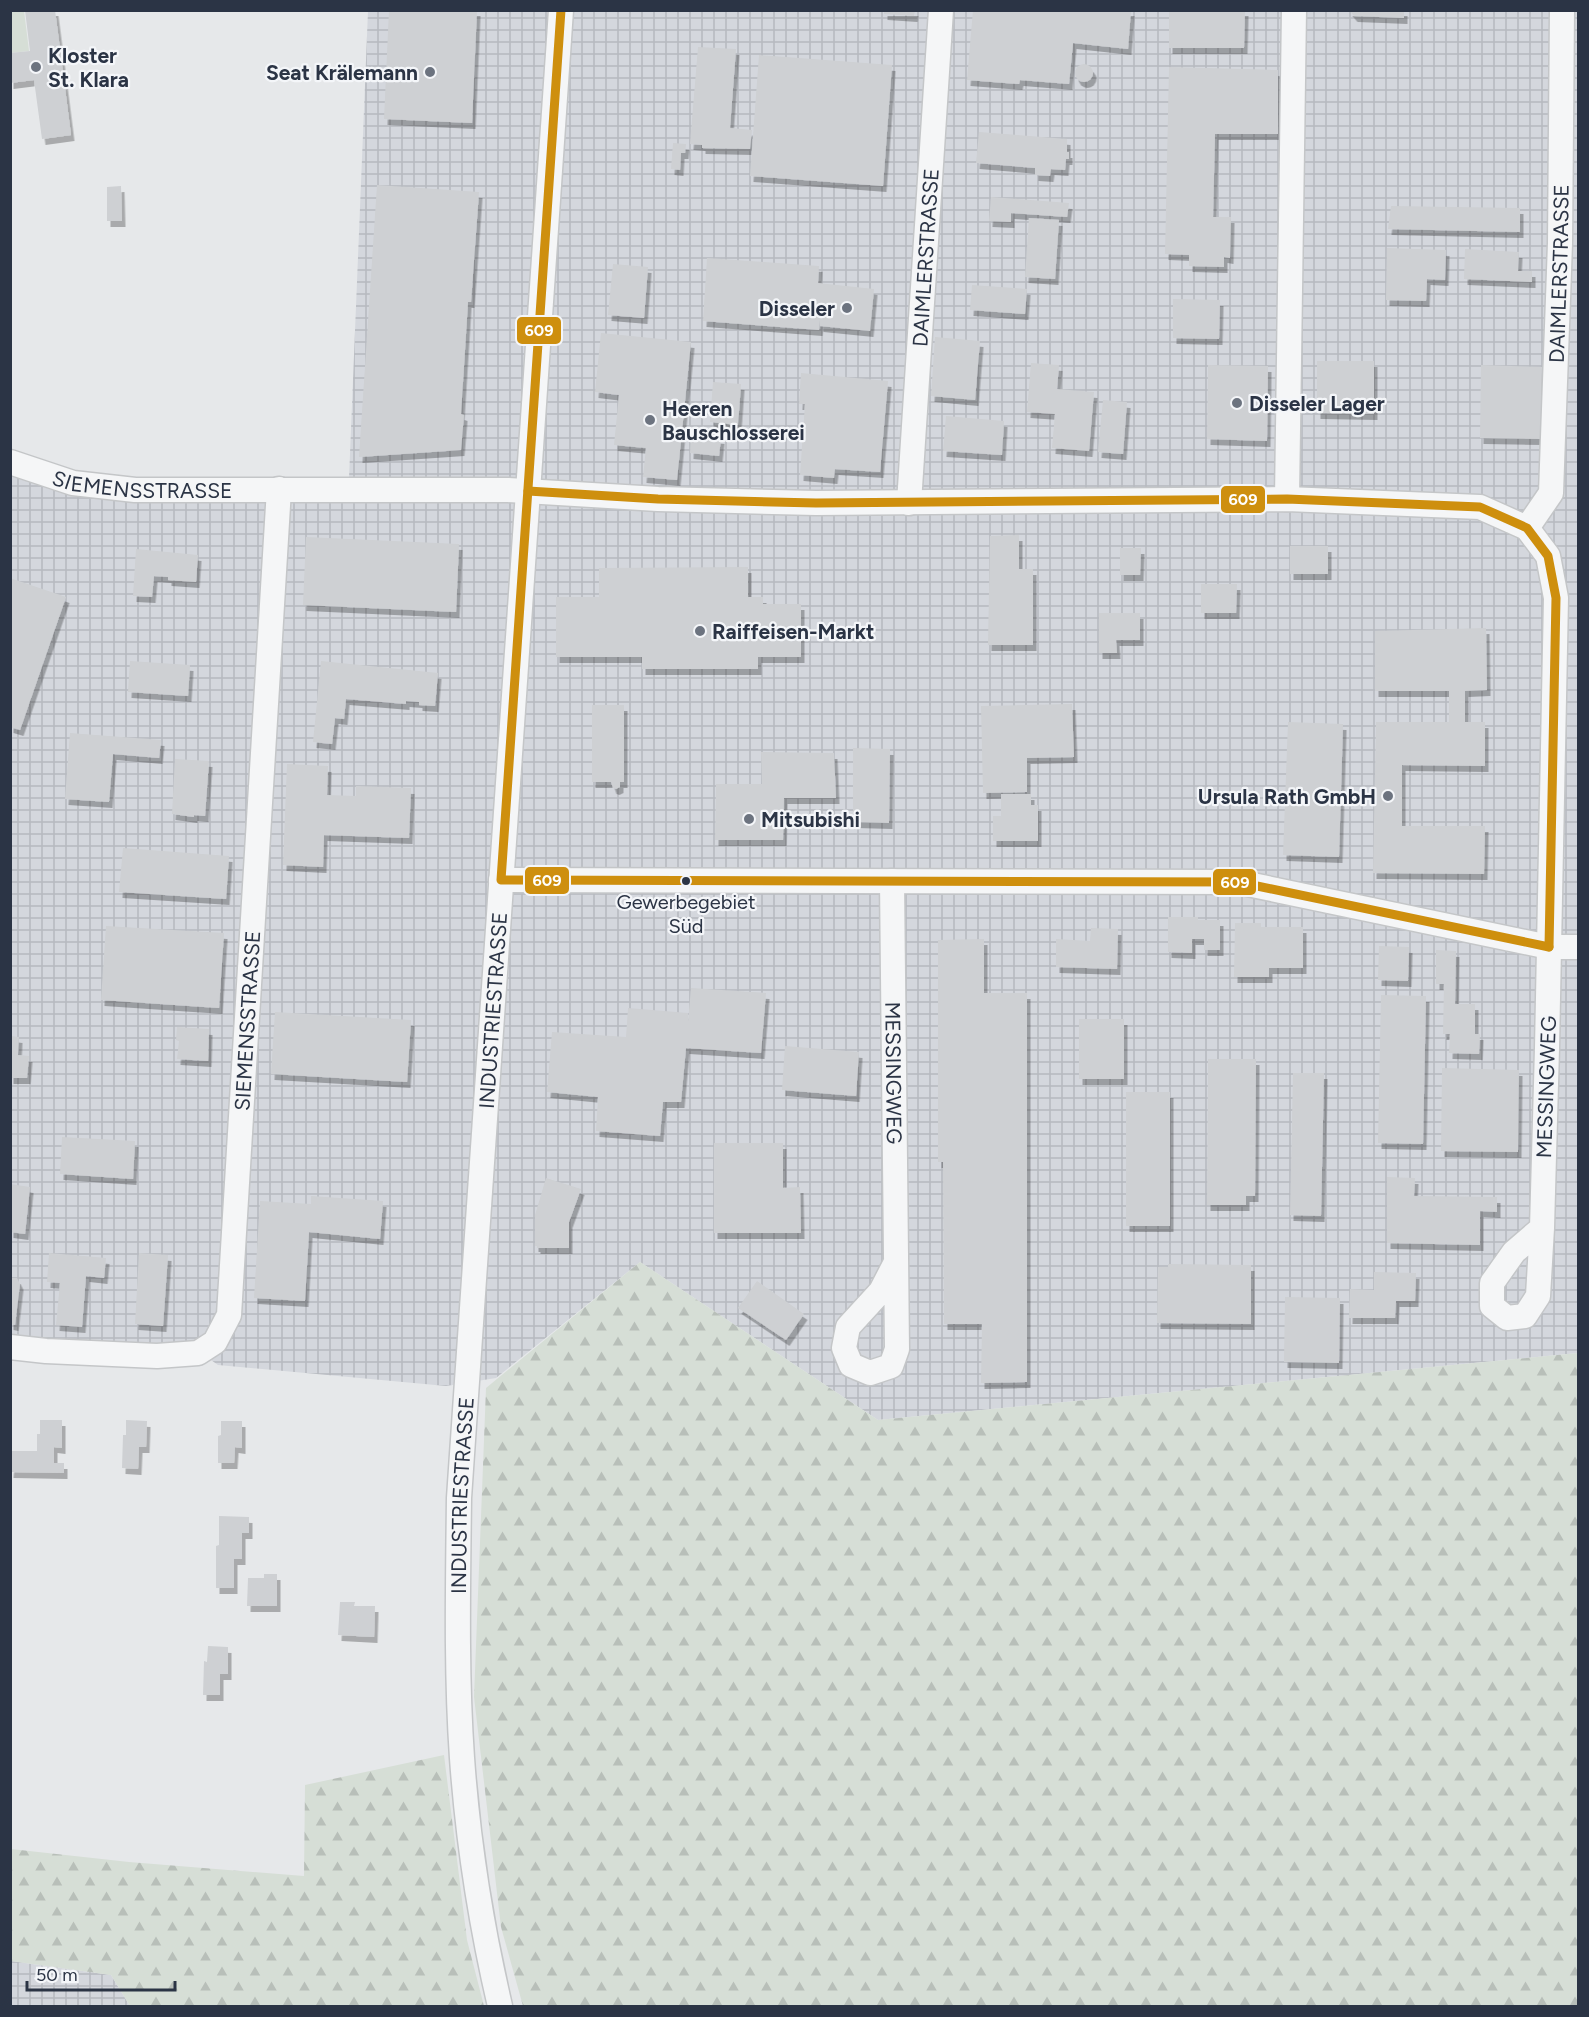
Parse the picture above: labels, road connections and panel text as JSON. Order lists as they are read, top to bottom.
{
  "streets": {
    "street": [
      "DAIMLERSTRASSE",
      "SIEMENSSTRASSE",
      "INDUSTRIESTRASSE",
      "MESSINGWEG"
    ]
  },
  "crossings": [
    ["SIEMENSSTRASSE", "INDUSTRIESTRASSE"]
  ],
  "places": [
    "Kloster St. Klara",
    "Seat Krälemann",
    "Disseler",
    "Disseler Lager",
    "Heeren Bauschlosserei",
    "Raiffeisen-Markt",
    "Ursula Rath GmbH",
    "Mitsubishi",
    "Gewerbegebiet Süd"
  ],
  "lines": ["transit line 609"],
  "scale_bar": "50 m"
}
